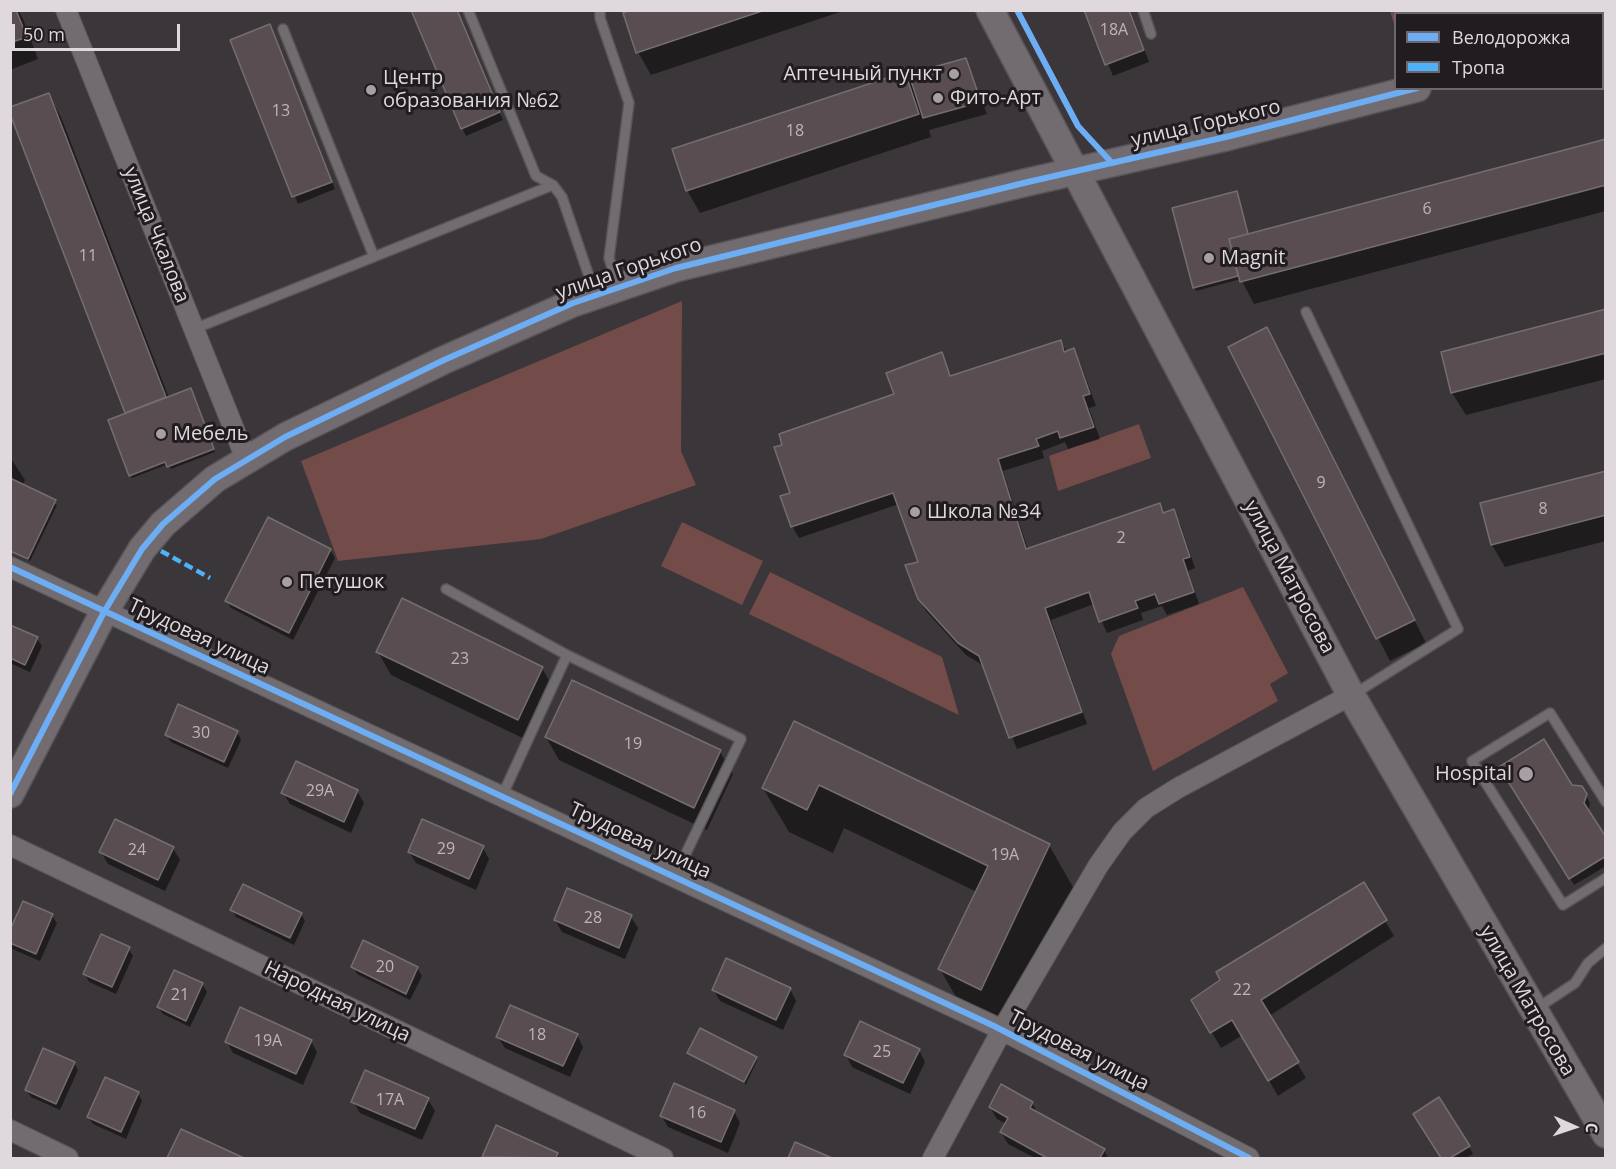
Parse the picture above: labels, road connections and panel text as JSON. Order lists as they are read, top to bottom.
{
  "streets": {
    "street": [
      "улица Горького",
      "улица Чкалова",
      "улица Матросова",
      "Трудовая улица",
      "Народная улица"
    ]
  },
  "crossings": [
    ["улица Горького", "улица Чкалова"],
    ["улица Горького", "улица Матросова"],
    ["улица Горького", "Трудовая улица"]
  ],
  "places": [
    "Аптечный пункт",
    "Центр образования №62",
    "Фито-Арт",
    "Magnit",
    "Мебель",
    "Школа №34",
    "Петушок",
    "Hospital"
  ],
  "house_numbers": [
    "18А",
    "13",
    "18",
    "6",
    "11",
    "9",
    "8",
    "2",
    "23",
    "30",
    "19",
    "29А",
    "29",
    "24",
    "19А",
    "28",
    "20",
    "22",
    "21",
    "18",
    "19А",
    "25",
    "17А",
    "16"
  ],
  "legend": ["Велодорожка", "Тропа"],
  "scale_bar": "50 m",
  "north": "right"
}
